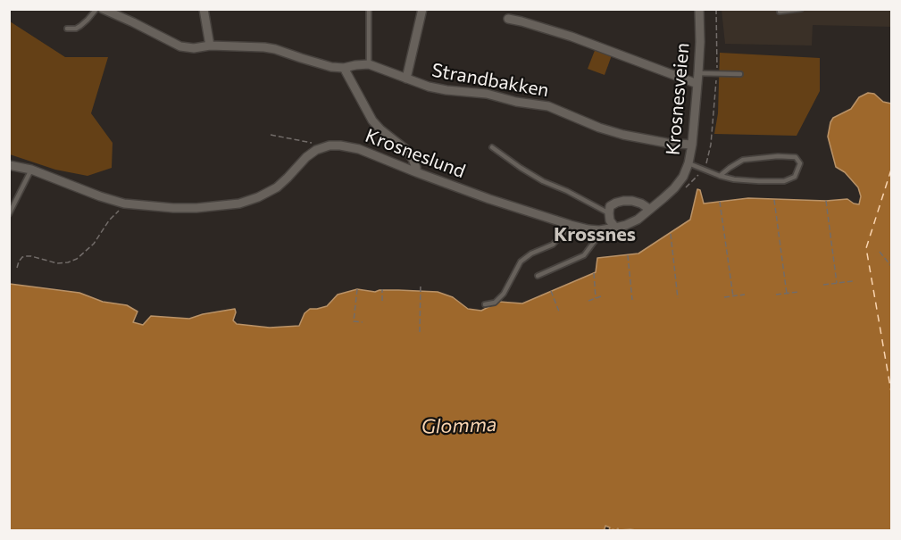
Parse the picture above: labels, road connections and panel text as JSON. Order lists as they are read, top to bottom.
{
  "streets": {
    "street": ["Strandbakken", "Krosnesveien", "Krosneslund"]
  },
  "crossings": [
    ["Strandbakken", "Krosnesveien"],
    ["Krosnesveien", "Krosneslund"]
  ],
  "districts": ["Krossnes"],
  "water": ["Glomma"]
}
